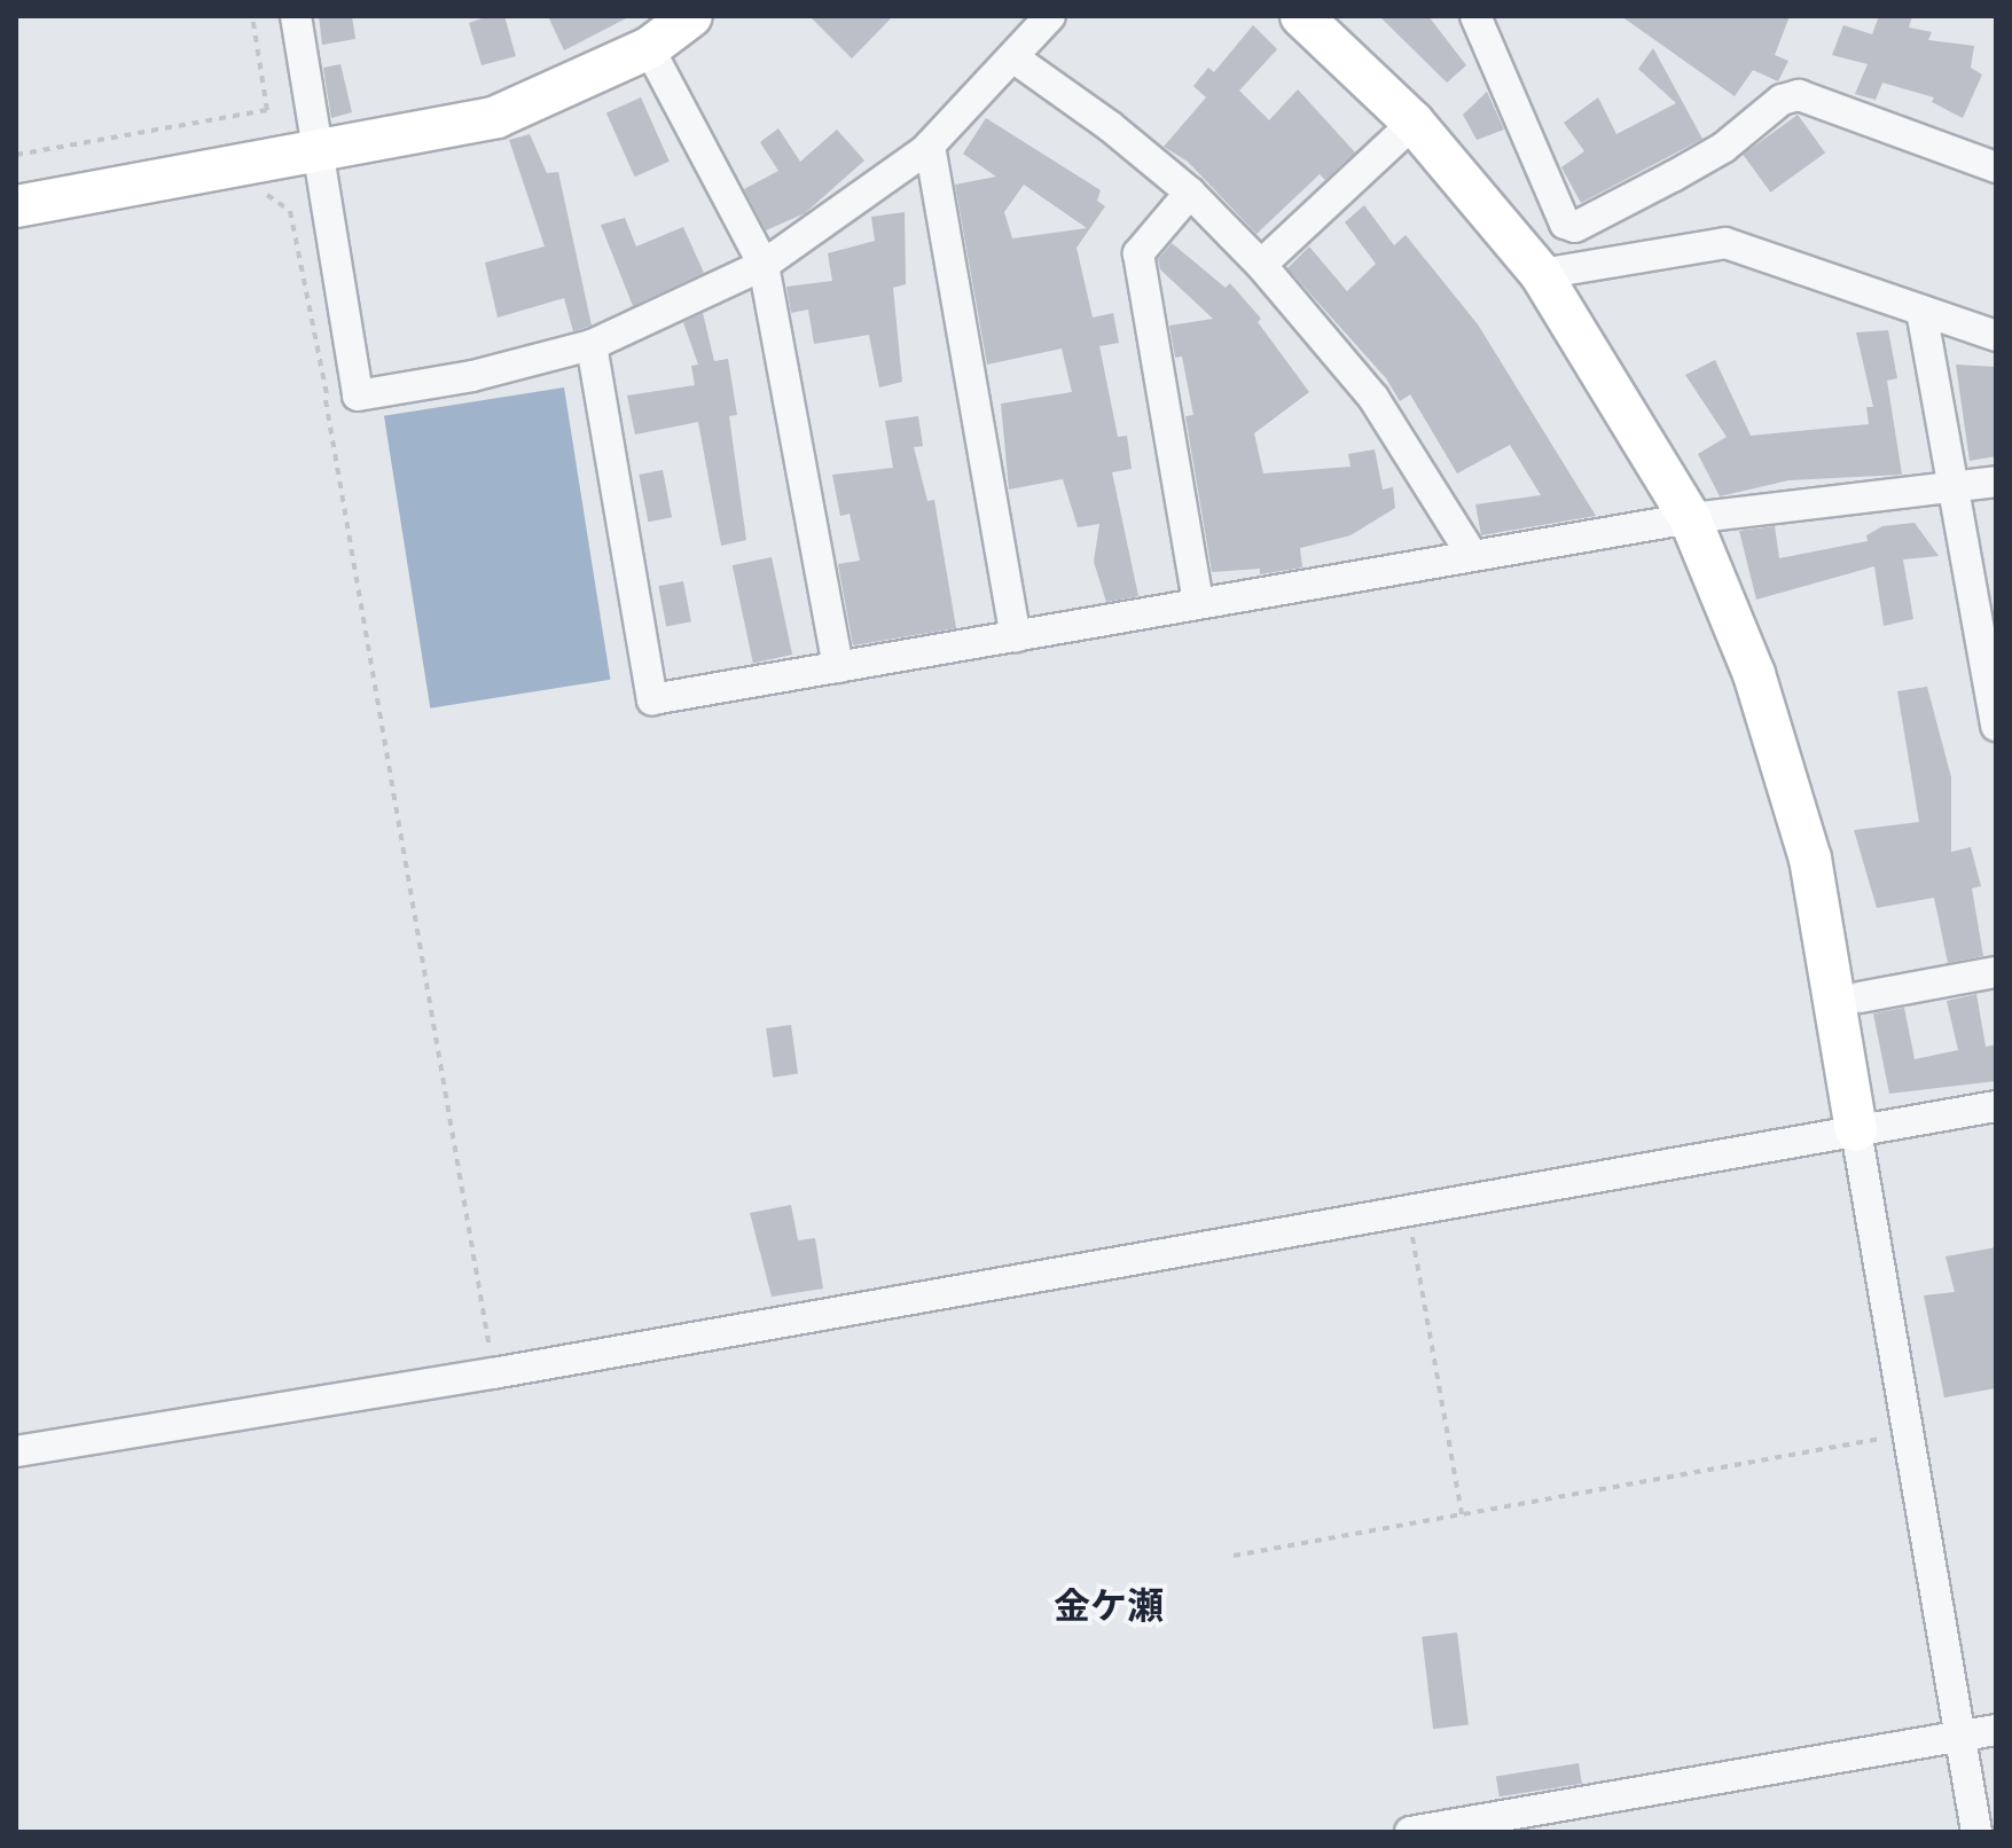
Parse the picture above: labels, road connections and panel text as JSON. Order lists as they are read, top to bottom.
{
  "districts": ["金ケ瀬"]
}
